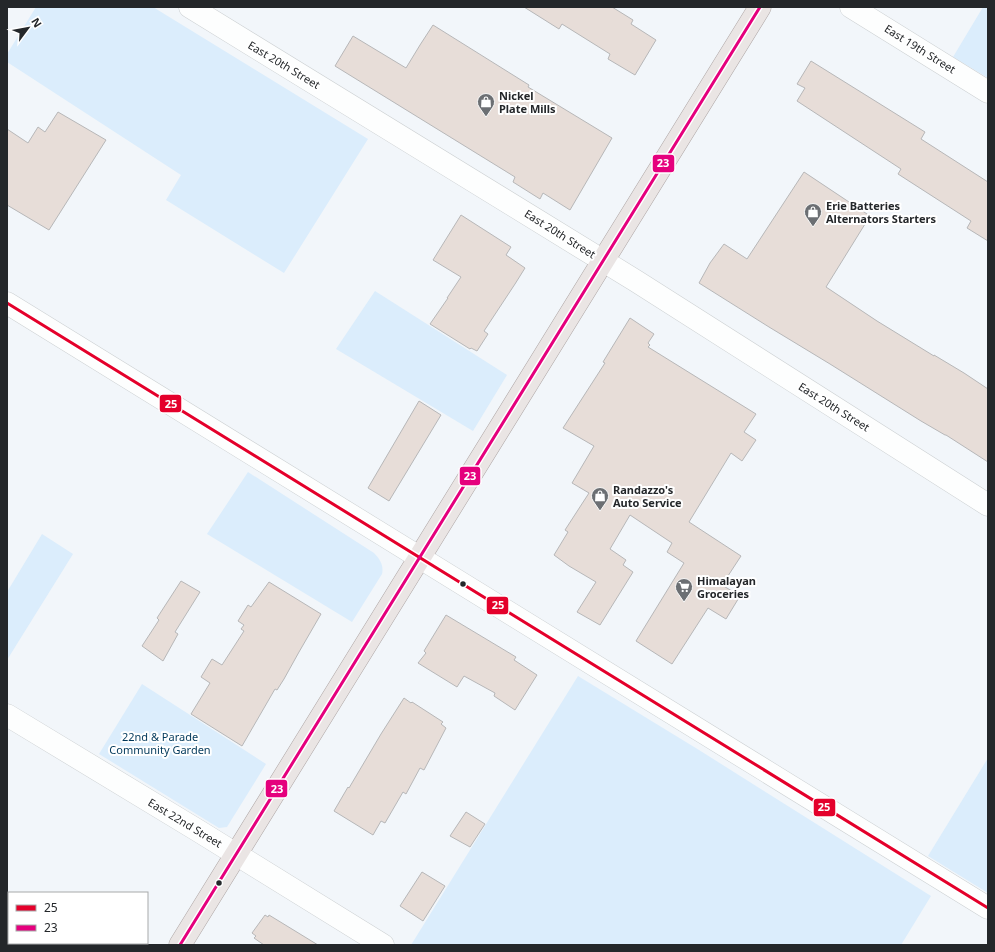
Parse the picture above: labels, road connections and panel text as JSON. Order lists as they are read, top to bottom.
{
  "streets": {
    "street": ["East 19th Street", "East 20th Street", "East 22nd Street"]
  },
  "parks": ["22nd & Parade Community Garden"],
  "places": {
    "shop": ["Nickel Plate Mills", "Erie Batteries Alternators Starters", "Randazzo's Auto Service"],
    "supermarket": ["Himalayan Groceries"]
  },
  "lines": ["transit line 23", "transit line 25"],
  "legend": ["25", "23"],
  "north": "top right"
}
